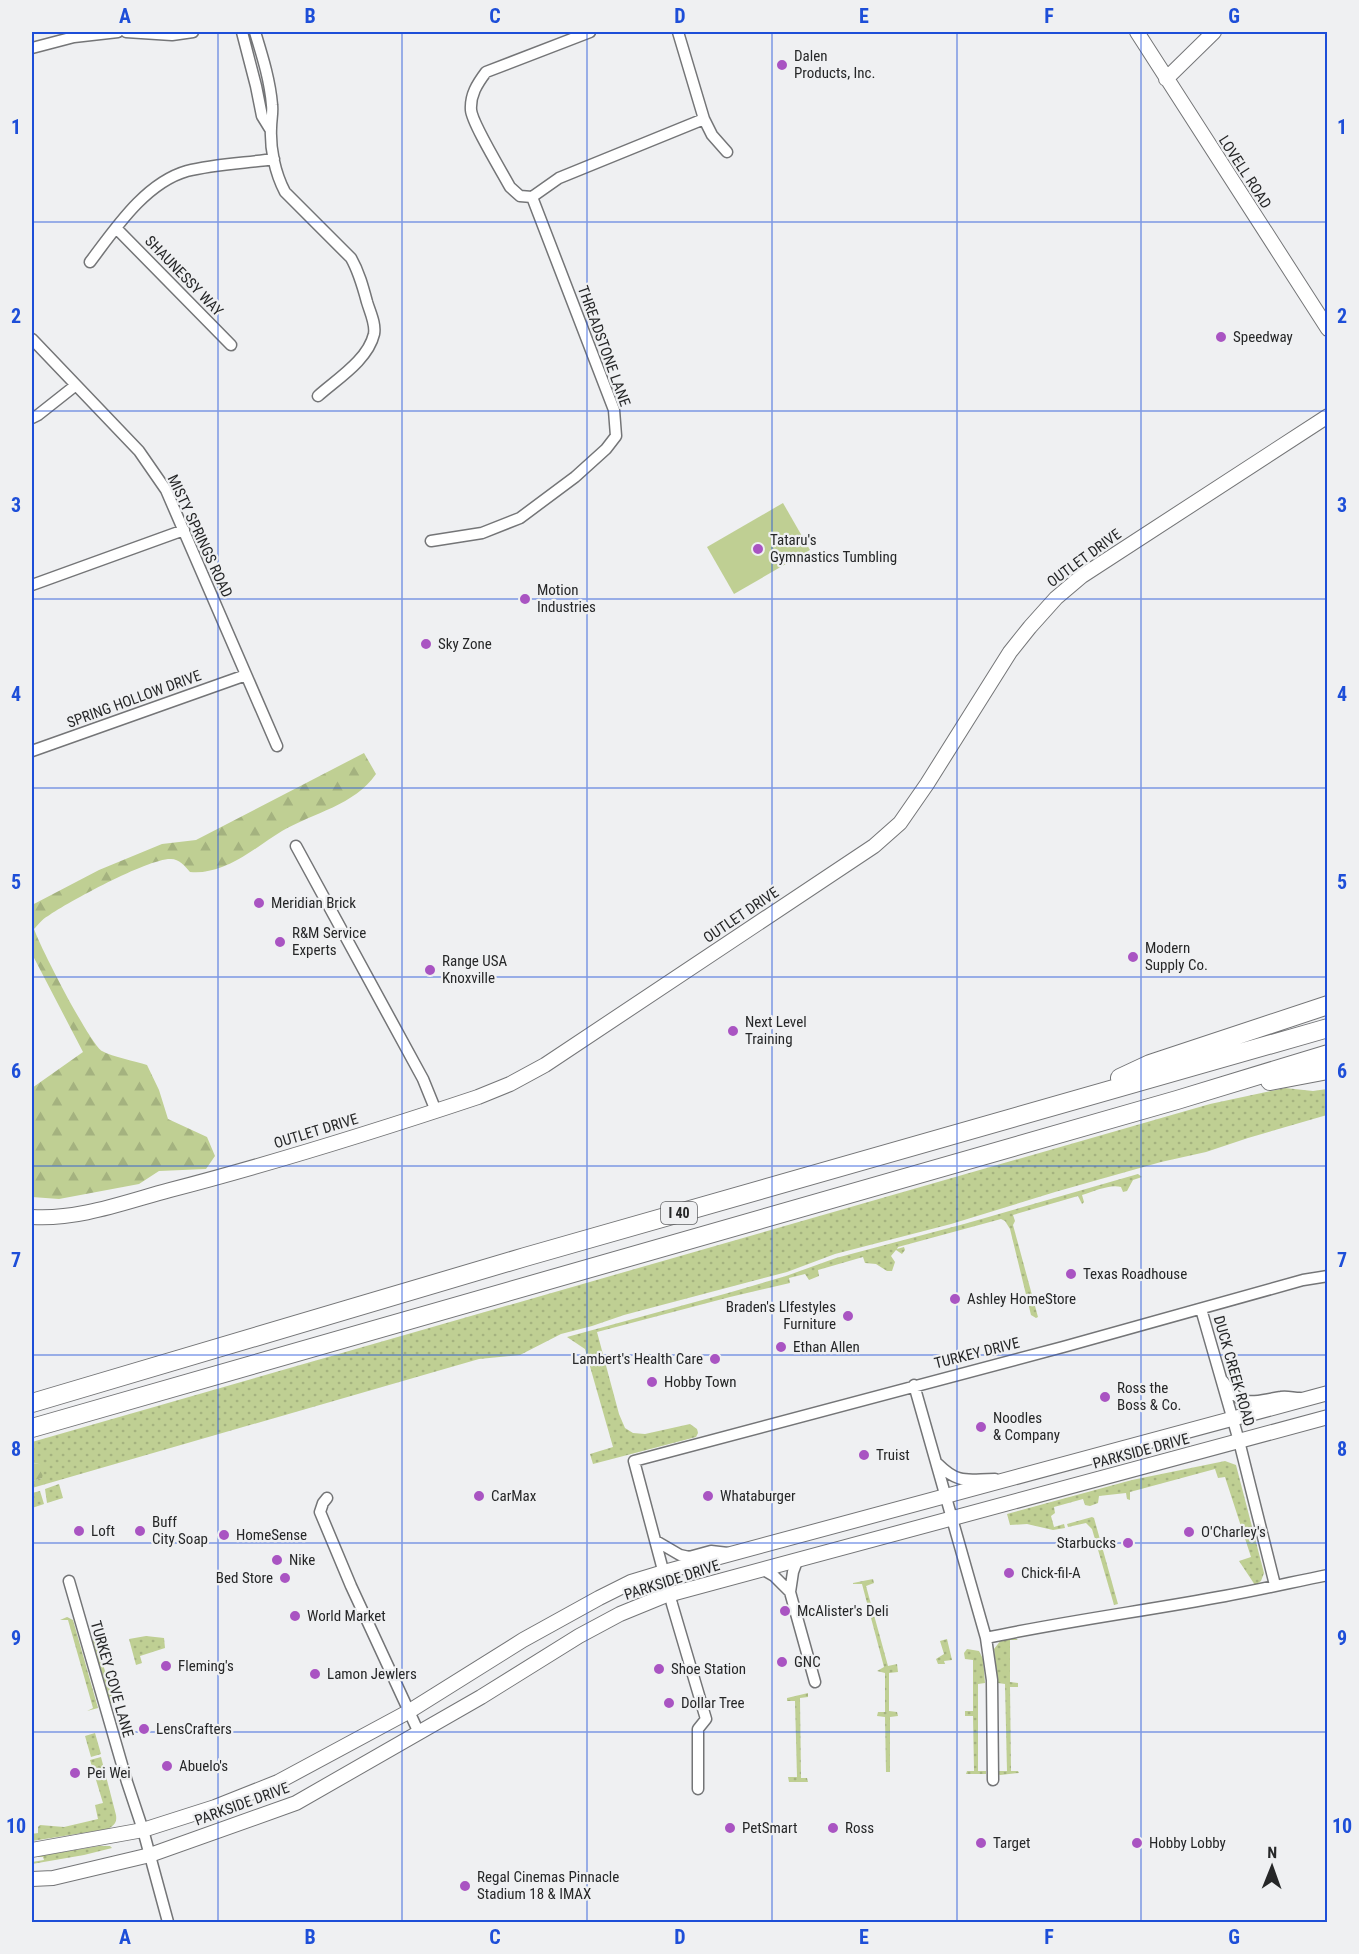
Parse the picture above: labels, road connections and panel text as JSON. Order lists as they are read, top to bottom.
{
  "streets": {
    "highway": ["I 40"],
    "street": [
      "LOVELL ROAD",
      "SHAUNESSY WAY",
      "THREADSTONE LANE",
      "MISTY SPRINGS ROAD",
      "OUTLET DRIVE",
      "SPRING HOLLOW DRIVE",
      "TURKEY DRIVE",
      "DUCK CREEK ROAD",
      "PARKSIDE DRIVE",
      "TURKEY COVE LANE"
    ]
  },
  "crossings": [
    ["MISTY SPRINGS ROAD", "SPRING HOLLOW DRIVE"],
    ["TURKEY DRIVE", "DUCK CREEK ROAD"],
    ["DUCK CREEK ROAD", "PARKSIDE DRIVE"],
    ["PARKSIDE DRIVE", "TURKEY COVE LANE"]
  ],
  "places": [
    "Dalen Products, Inc.",
    "Speedway",
    "Tataru's Gymnastics Tumbling",
    "Motion Industries",
    "Sky Zone",
    "Meridian Brick",
    "R&M Service Experts",
    "Modern Supply Co.",
    "Range USA Knoxville",
    "Next Level Training",
    "Texas Roadhouse",
    "Ashley HomeStore",
    "Braden's LIfestyles Furniture",
    "Ethan Allen",
    "Lambert's Health Care",
    "Hobby Town",
    "Ross the Boss & Co.",
    "Noodles & Company",
    "Truist",
    "CarMax",
    "Whataburger",
    "Loft",
    "Buff City Soap",
    "O'Charley's",
    "HomeSense",
    "Starbucks",
    "Nike",
    "Chick-fil-A",
    "Bed Store",
    "McAlister's Deli",
    "World Market",
    "GNC",
    "Fleming's",
    "Shoe Station",
    "Lamon Jewlers",
    "Dollar Tree",
    "LensCrafters",
    "Abuelo's",
    "Pei Wei",
    "PetSmart",
    "Ross",
    "Target",
    "Hobby Lobby",
    "Regal Cinemas Pinnacle Stadium 18 & IMAX"
  ],
  "north": "top",
  "grid": {
    "columns": [
      "A",
      "B",
      "C",
      "D",
      "E",
      "F",
      "G"
    ],
    "rows": [
      "1",
      "2",
      "3",
      "4",
      "5",
      "6",
      "7",
      "8",
      "9",
      "10"
    ]
  }
}
